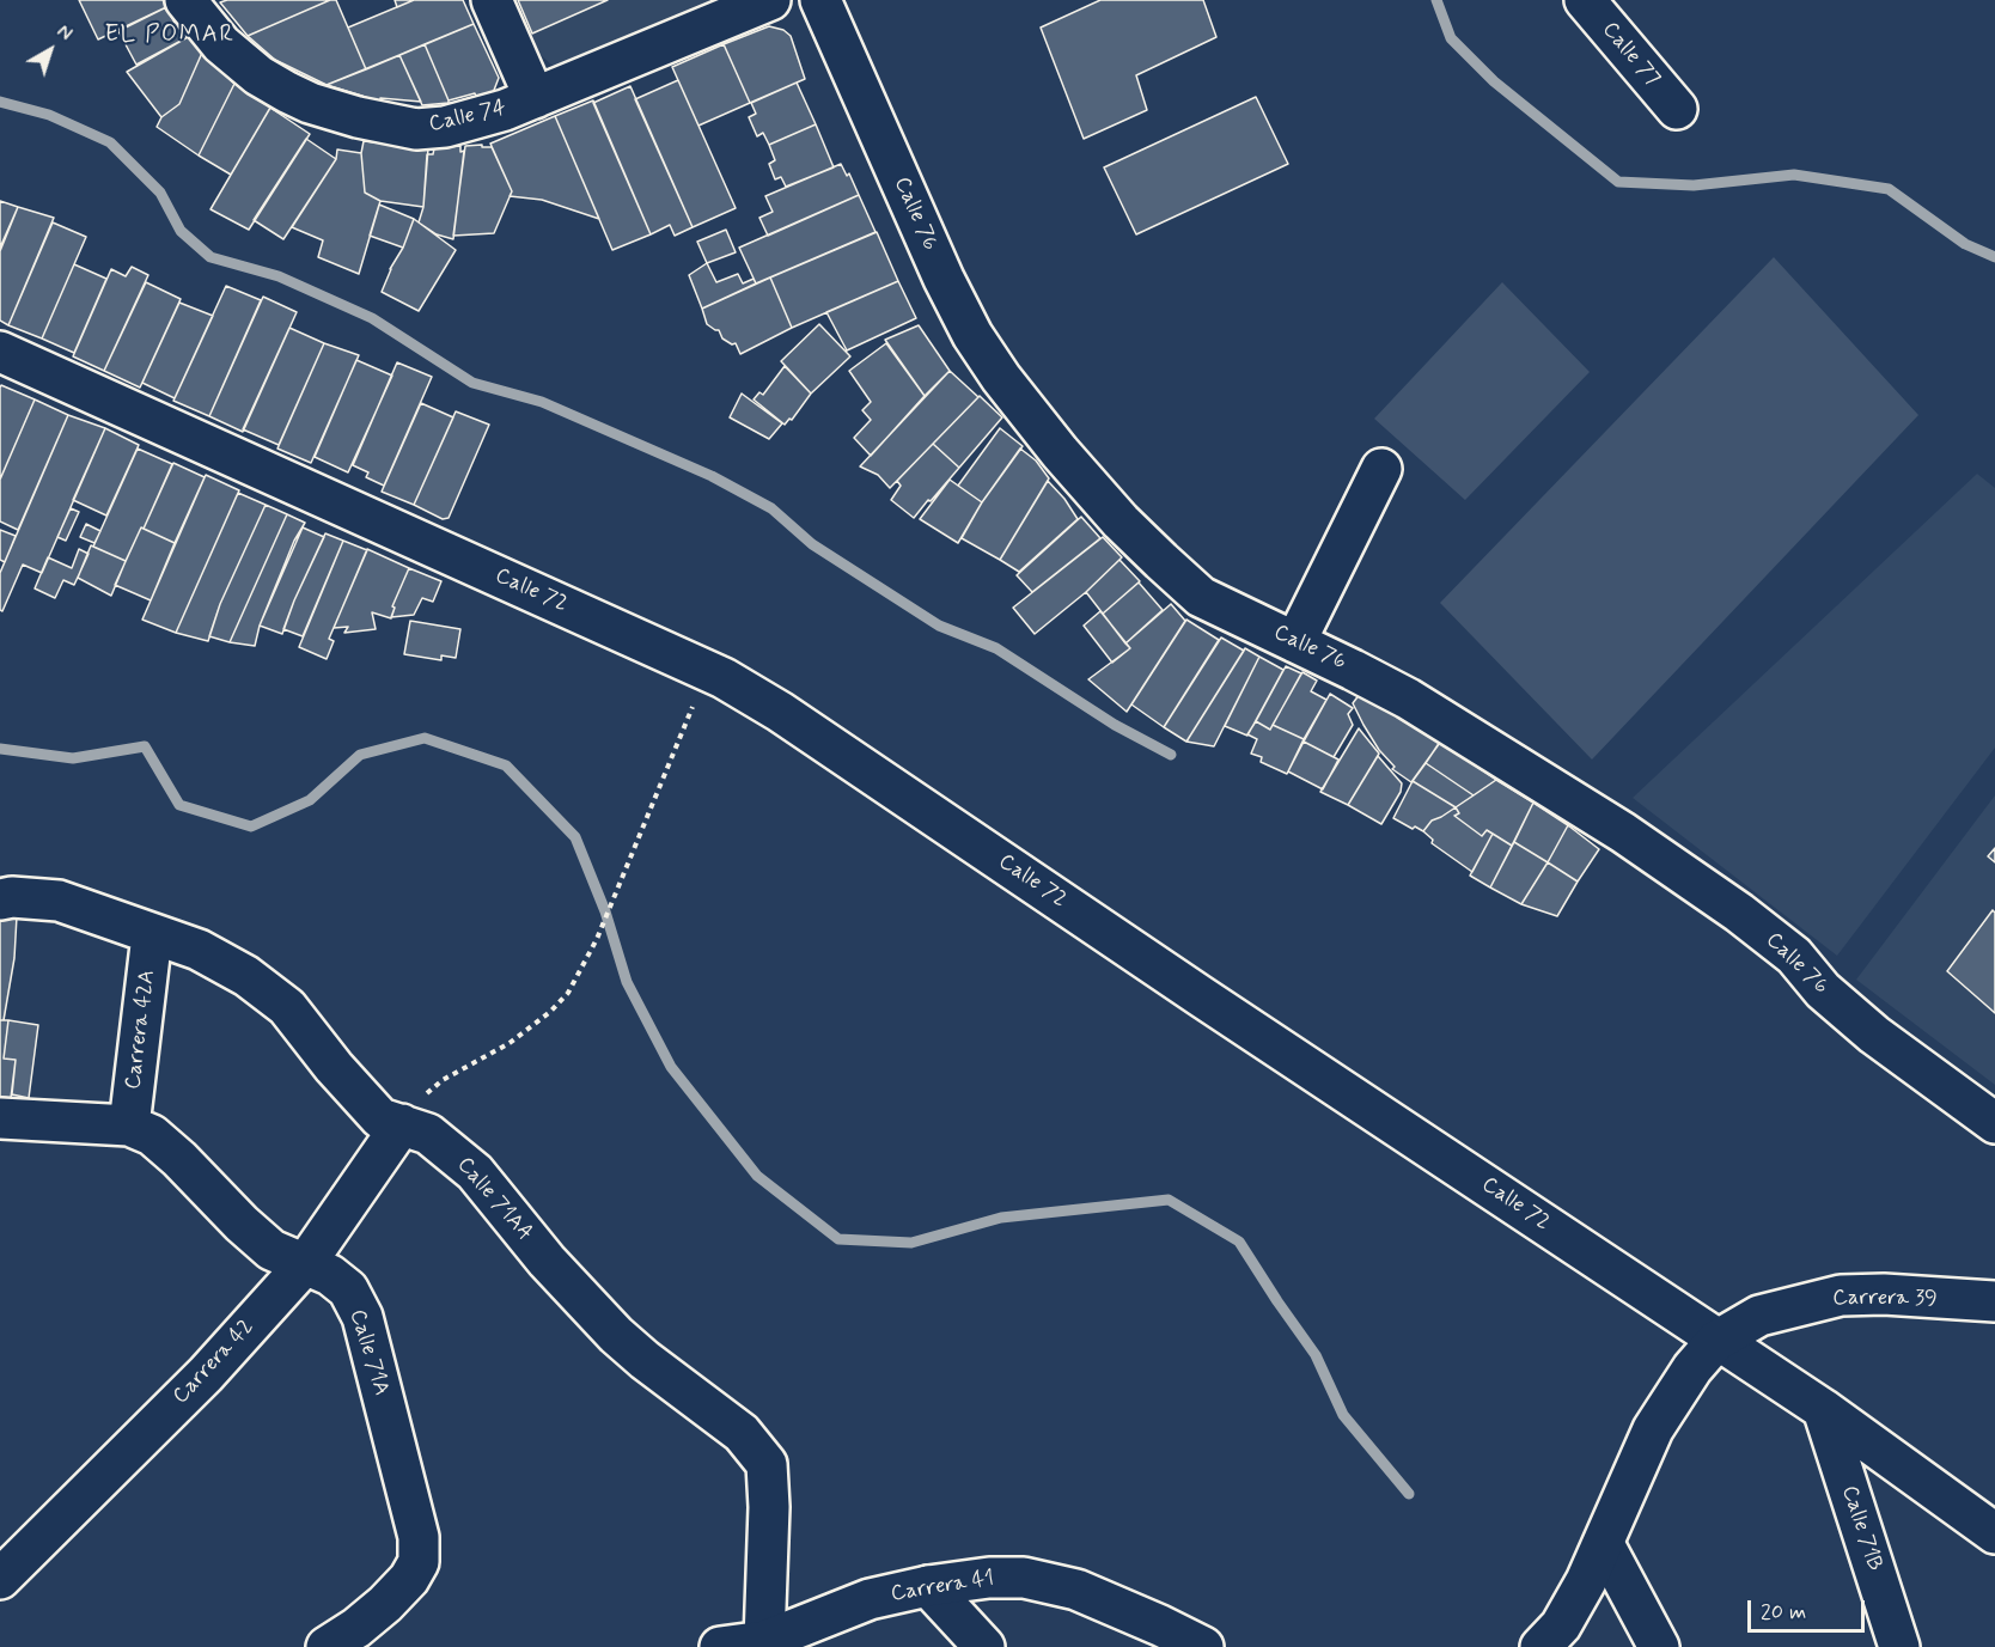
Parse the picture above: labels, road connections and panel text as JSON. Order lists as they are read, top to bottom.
{
  "streets": {
    "street": [
      "Calle 77",
      "Calle 74",
      "Calle 76",
      "Calle 72",
      "Carrera 42A",
      "Calle 71AA",
      "Carrera 39",
      "Calle 71A",
      "Carrera 42",
      "Calle 71B",
      "Carrera 41"
    ]
  },
  "crossings": [
    ["Calle 72", "Carrera 39"],
    ["Calle 72", "Calle 71B"],
    ["Carrera 42A", "Calle 71AA"],
    ["Carrera 42A", "Calle 71A"],
    ["Calle 71AA", "Carrera 42"],
    ["Calle 71AA", "Carrera 41"],
    ["Calle 71A", "Carrera 42"]
  ],
  "districts": ["EL POMAR"],
  "scale_bar": "20 m",
  "north": "top right"
}
